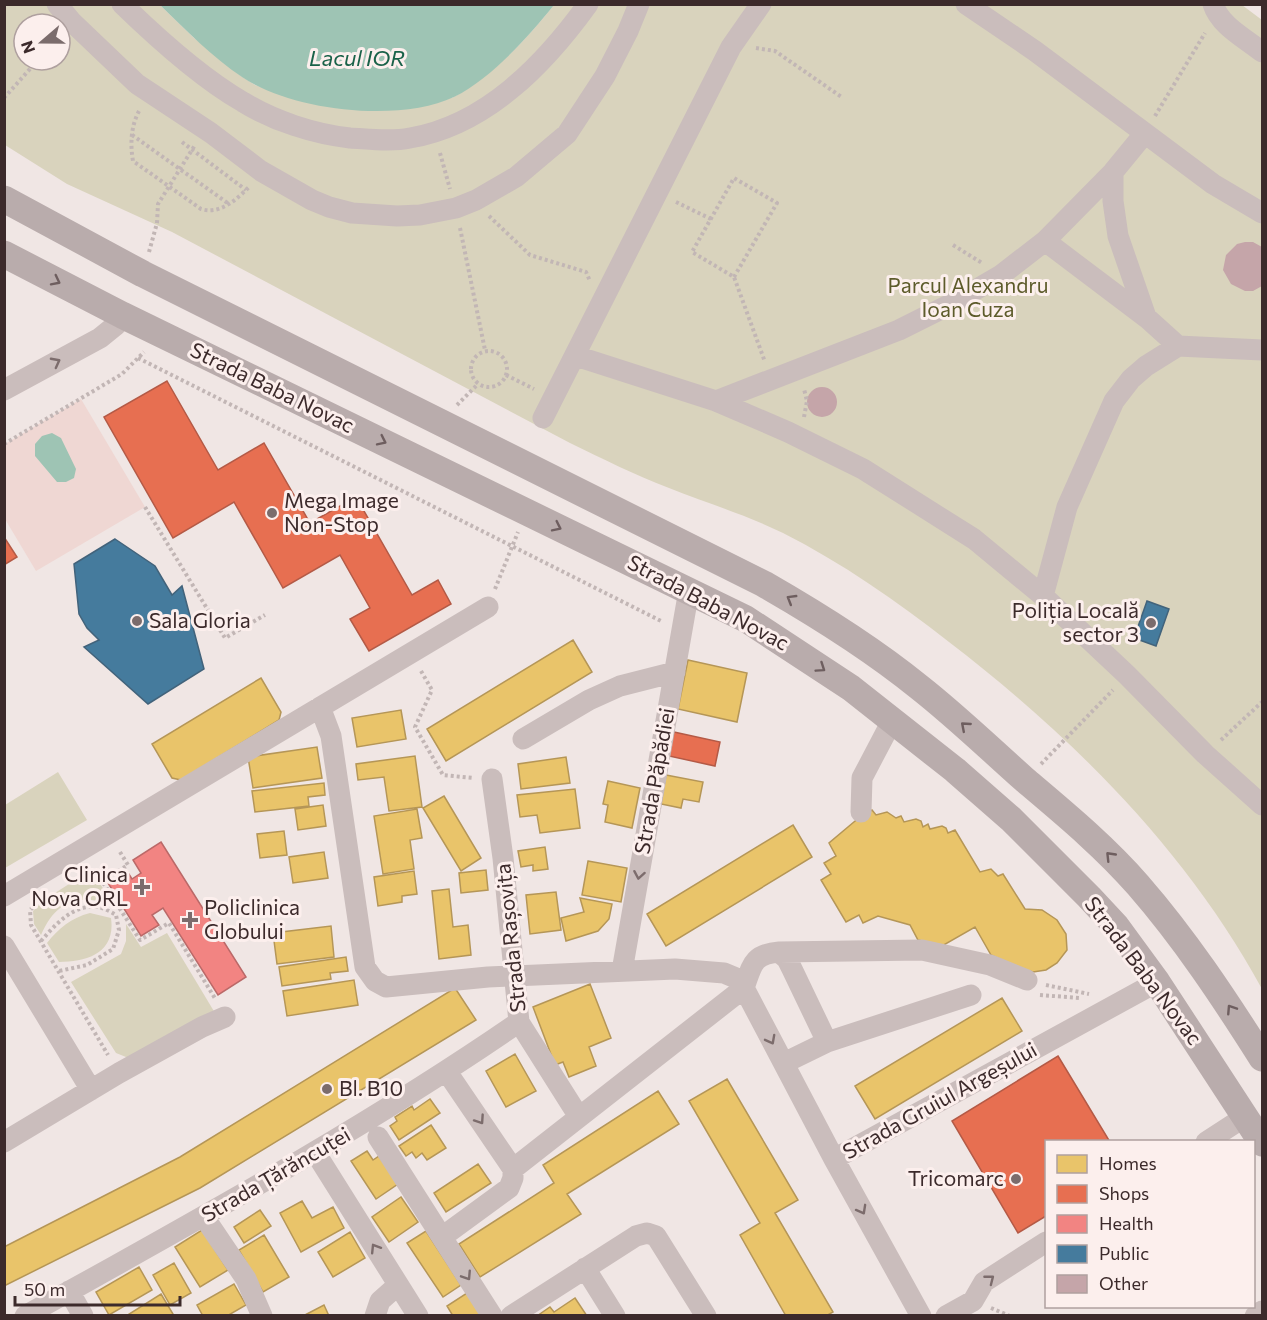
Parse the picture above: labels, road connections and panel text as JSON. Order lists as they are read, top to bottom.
{
  "streets": {
    "main road": ["Strada Baba Novac"],
    "street": [
      "Strada Păpădiei",
      "Strada Rașovița",
      "Strada Gruiul Argeșului",
      "Strada Țărăncuței"
    ]
  },
  "crossings": [
    ["Strada Baba Novac", "Strada Păpădiei"],
    ["Strada Baba Novac", "Strada Gruiul Argeșului"],
    ["Strada Rașovița", "Strada Țărăncuței"]
  ],
  "one_way": ["Strada Păpădiei"],
  "water": ["Lacul IOR"],
  "parks": ["Parcul Alexandru Ioan Cuza"],
  "places": {
    "other": [
      "Mega Image Non-Stop",
      "Sala Gloria",
      "Poliția Locală sector 3",
      "Bl. B10",
      "Tricomarc"
    ],
    "health": ["Clinica Nova ORL", "Policlinica Globului"]
  },
  "legend": [
    "Homes",
    "Shops",
    "Health",
    "Public",
    "Other"
  ],
  "scale_bar": "50 m",
  "north": "left"
}
